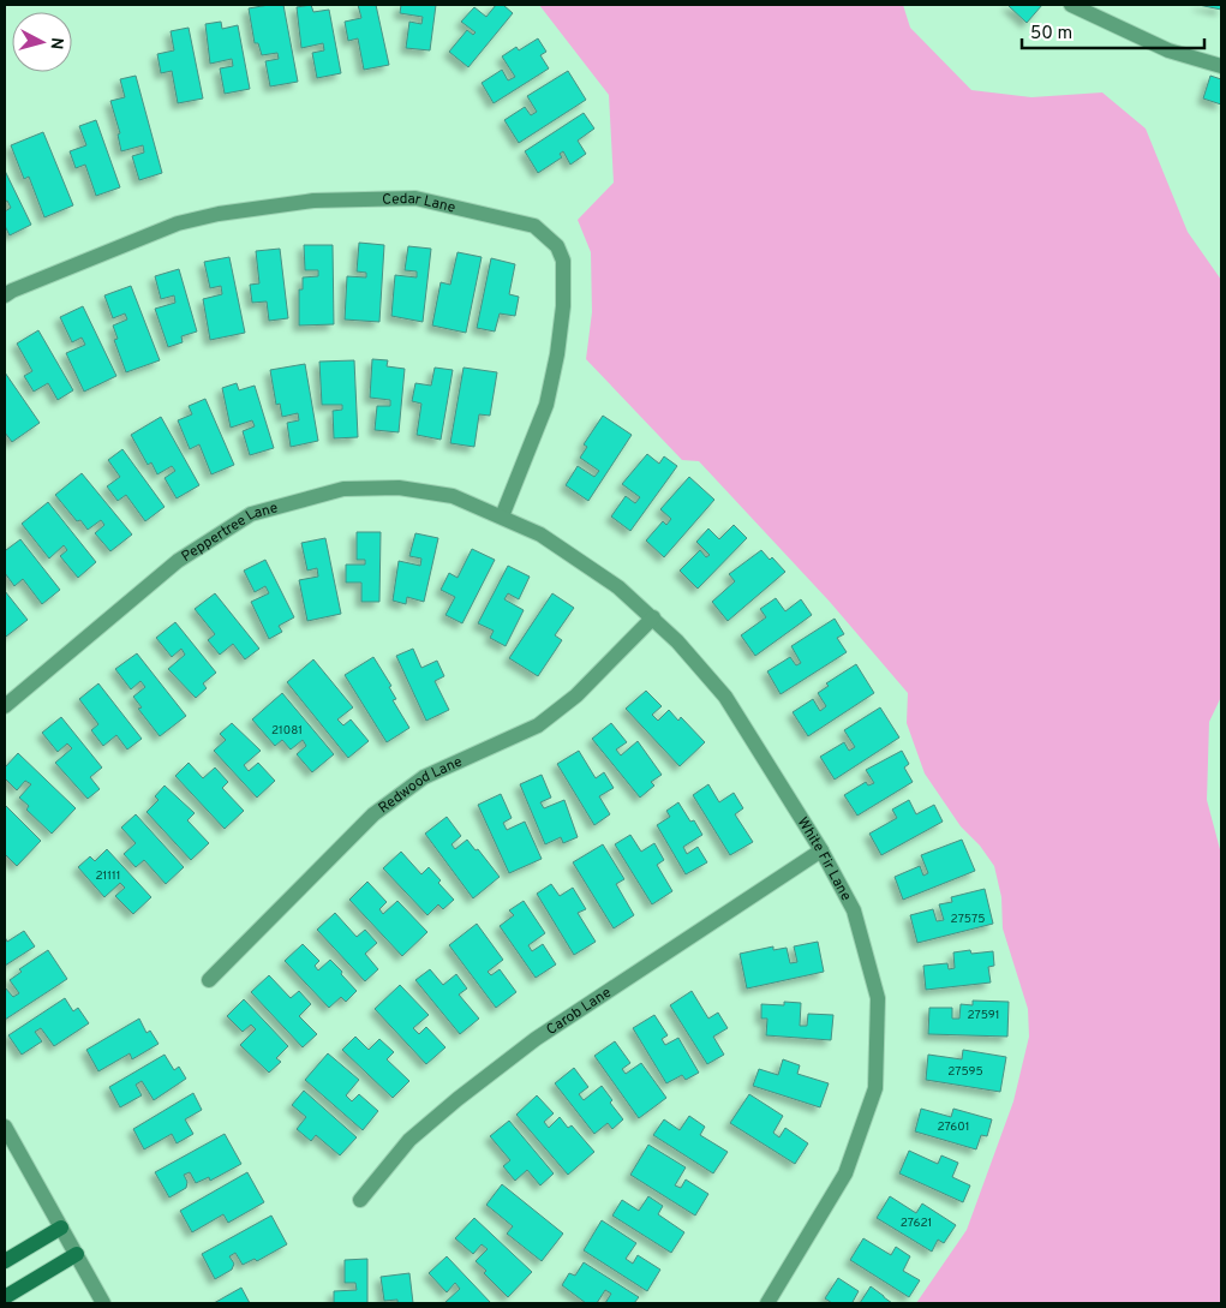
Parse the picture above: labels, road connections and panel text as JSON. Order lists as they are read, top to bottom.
{
  "streets": {
    "street": [
      "Cedar Lane",
      "Peppertree Lane",
      "Redwood Lane",
      "White Fir Lane",
      "Carob Lane"
    ]
  },
  "crossings": [
    ["Cedar Lane", "Peppertree Lane"],
    ["Cedar Lane", "White Fir Lane"],
    ["Peppertree Lane", "White Fir Lane"],
    ["Redwood Lane", "White Fir Lane"],
    ["White Fir Lane", "Carob Lane"]
  ],
  "house_numbers": [
    "21081",
    "21111",
    "27575",
    "27591",
    "27595",
    "27601",
    "27621"
  ],
  "scale_bar": "50 m",
  "north": "right"
}
